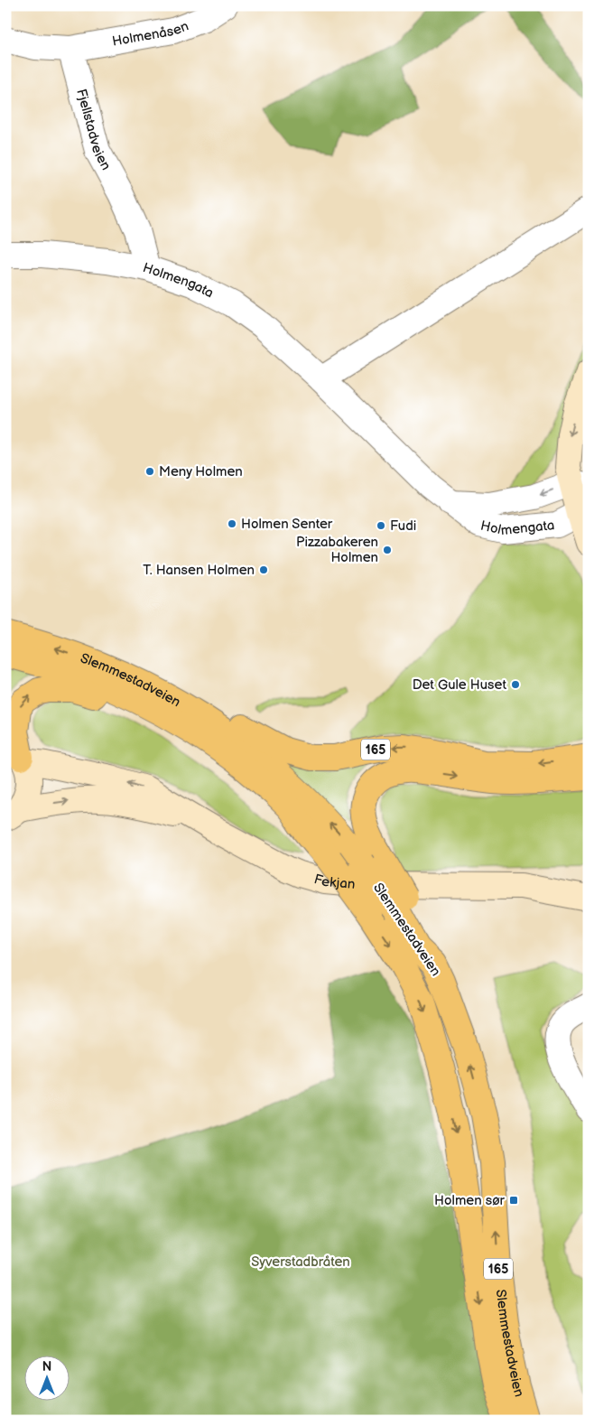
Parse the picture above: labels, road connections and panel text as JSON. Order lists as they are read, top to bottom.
{
  "streets": {
    "main road": ["Slemmestadveien", "165", "Fekjan"],
    "street": ["Holmenåsen", "Fjellstadveien", "Holmengata"]
  },
  "crossings": [
    ["Holmenåsen", "Fjellstadveien"],
    ["Fjellstadveien", "Holmengata"],
    ["Slemmestadveien", "165"],
    ["165", "Fekjan"]
  ],
  "parks": ["Syverstadbråten"],
  "places": {
    "other": [
      "Meny Holmen",
      "Holmen Senter",
      "Fudi",
      "Pizzabakeren Holmen",
      "T. Hansen Holmen",
      "Det Gule Huset"
    ],
    "transit": ["Holmen sør"]
  },
  "north": "top"
}
